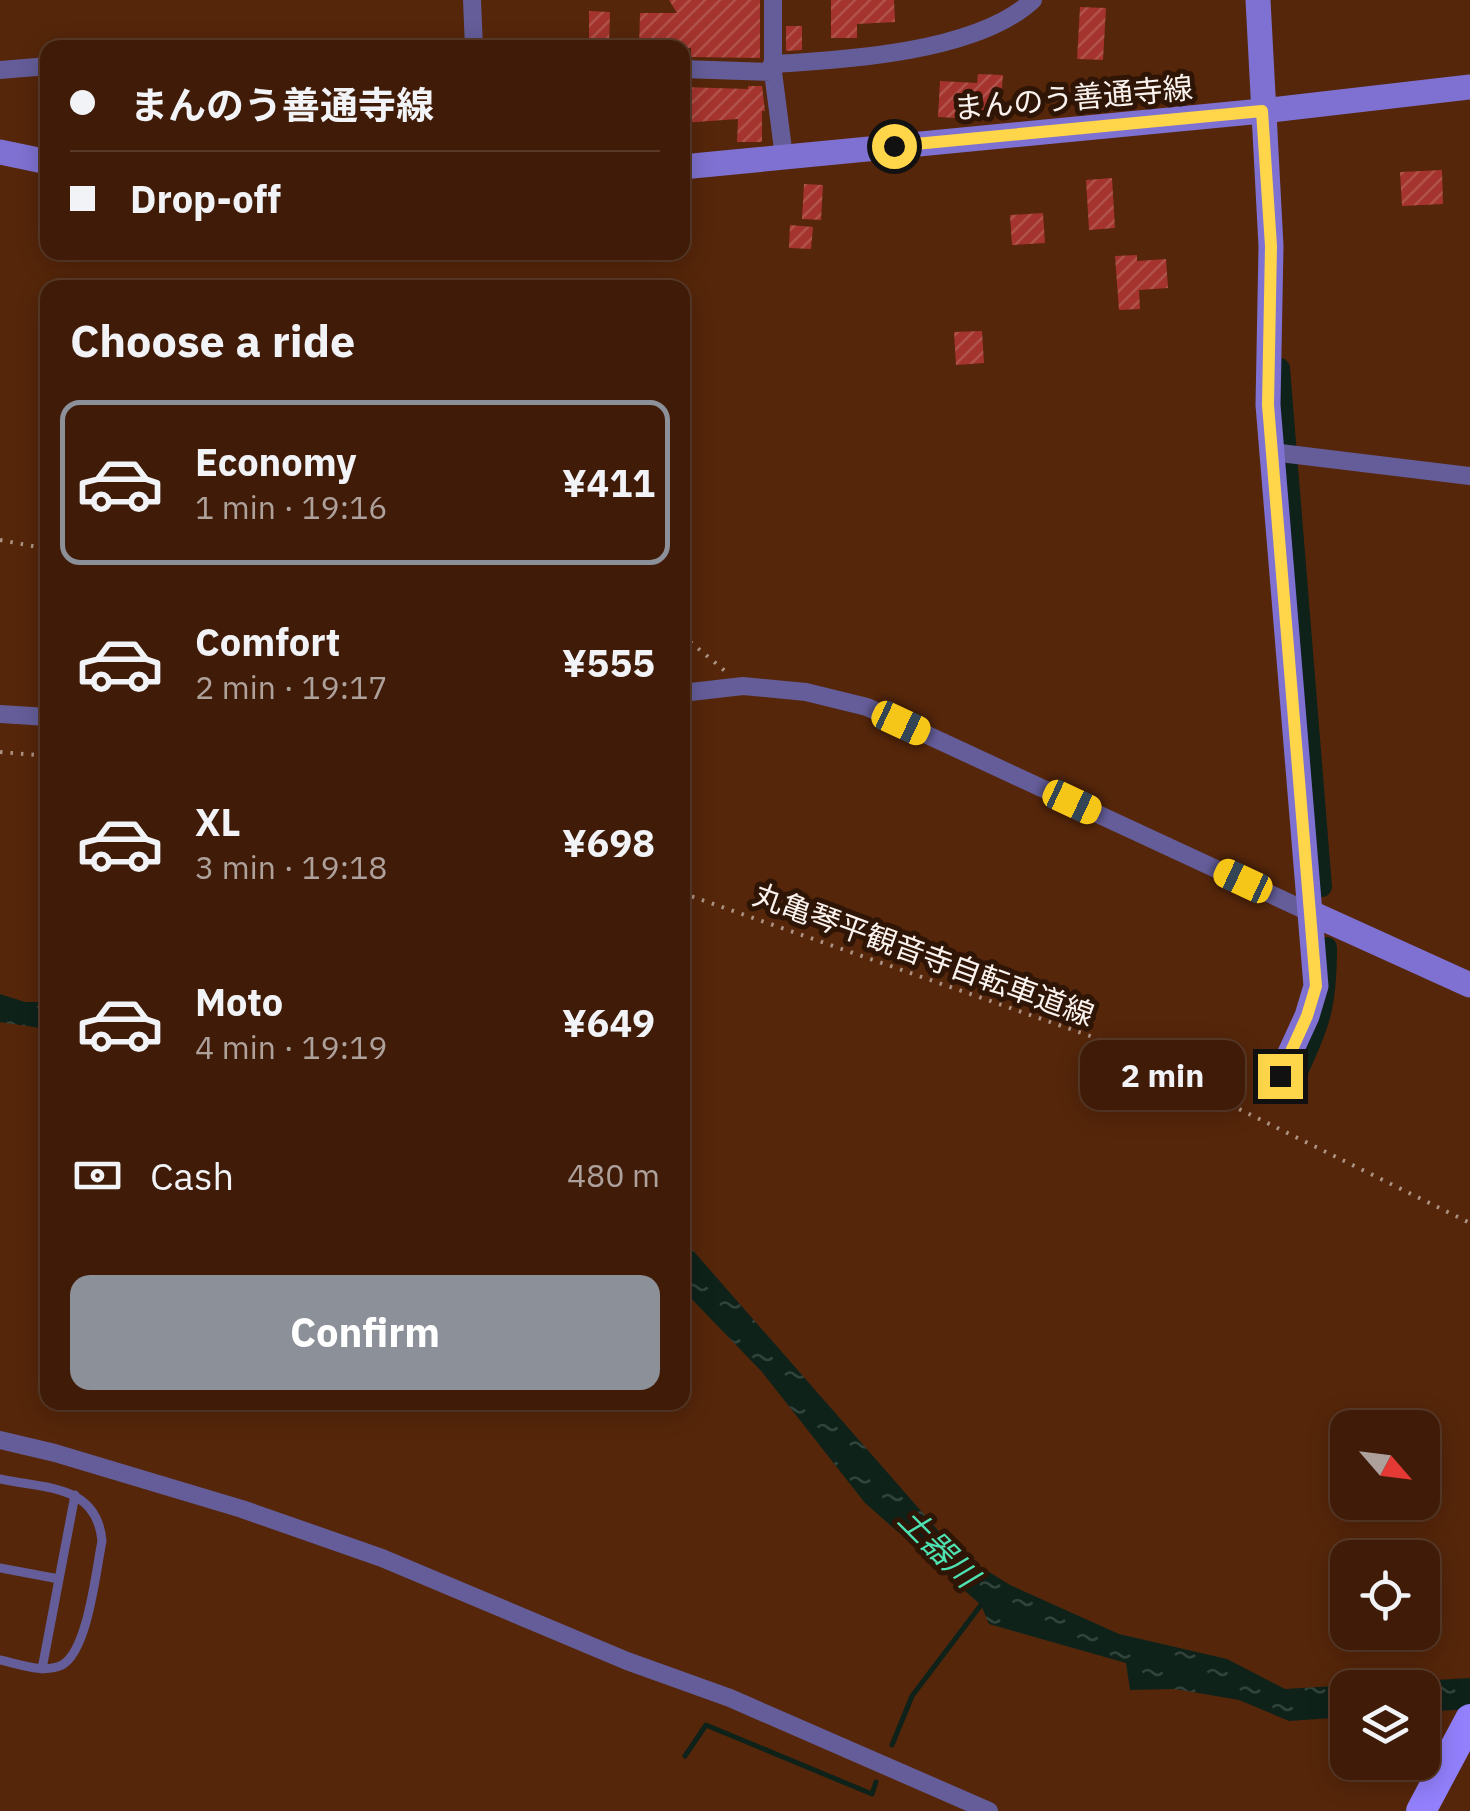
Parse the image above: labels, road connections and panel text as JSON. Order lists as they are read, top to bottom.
{
  "streets": {
    "street": ["まんのう善通寺線"],
    "path": ["丸亀琴平観音寺自転車道線"]
  },
  "water": ["土器川"],
  "north": "bottom right",
  "page": {
    "banner": ["まんのう善通寺線", "Drop-off"],
    "heading": "Choose a ride",
    "list": [
      {
        "name": "Economy",
        "note": "1 min · 19:16",
        "value": "¥411"
      },
      {
        "name": "Comfort",
        "note": "2 min · 19:17",
        "value": "¥555"
      },
      {
        "name": "XL",
        "note": "3 min · 19:18",
        "value": "¥698"
      },
      {
        "name": "Moto",
        "note": "4 min · 19:19",
        "value": "¥649"
      }
    ],
    "bubble": "2 min",
    "pay": ["Cash", "480 m"],
    "buttons": "Confirm"
  }
}
